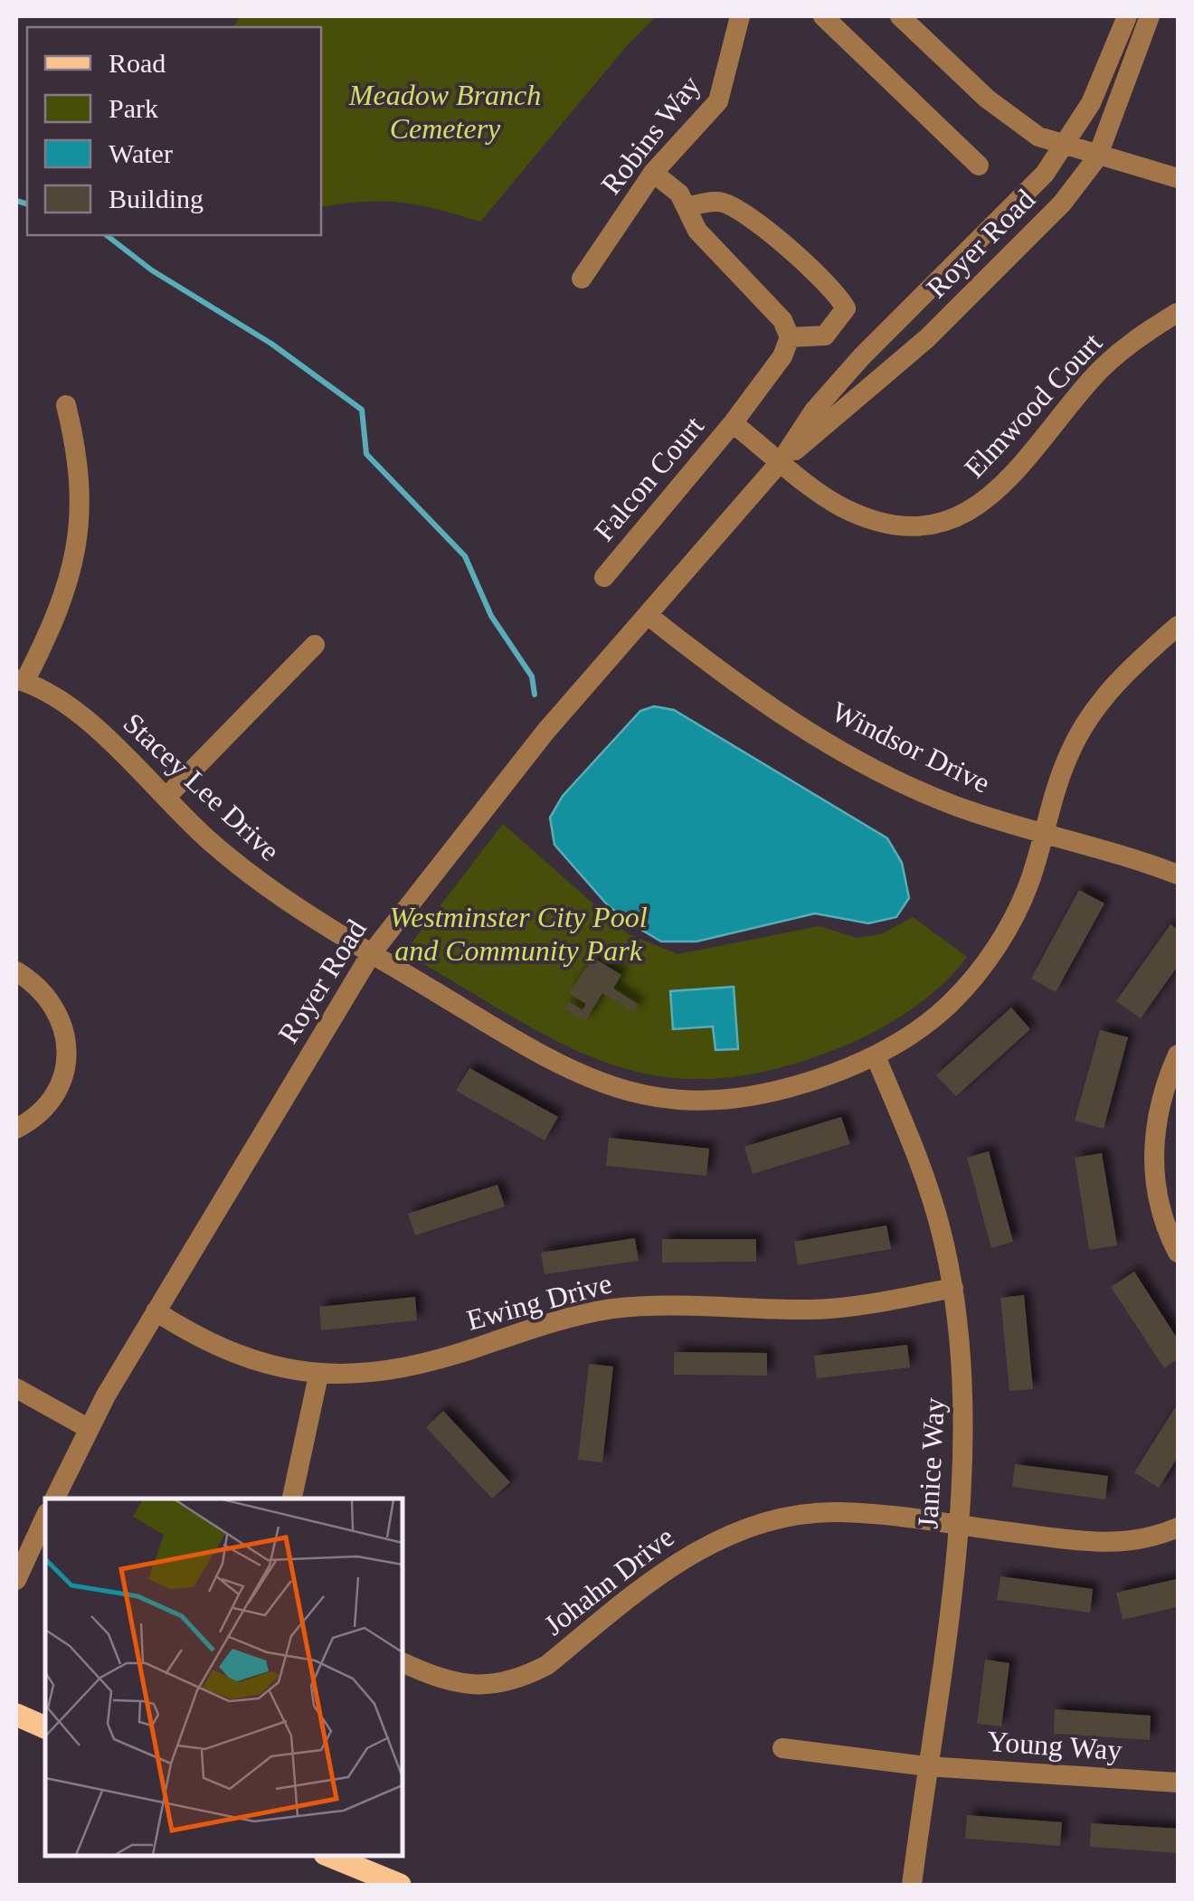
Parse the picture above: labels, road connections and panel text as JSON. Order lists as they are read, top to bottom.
{
  "streets": {
    "street": [
      "Robins Way",
      "Royer Road",
      "Elmwood Court",
      "Falcon Court",
      "Windsor Drive",
      "Stacey Lee Drive",
      "Ewing Drive",
      "Janice Way",
      "Johahn Drive",
      "Young Way"
    ]
  },
  "crossings": [
    ["Royer Road", "Elmwood Court"],
    ["Royer Road", "Falcon Court"],
    ["Royer Road", "Windsor Drive"],
    ["Royer Road", "Stacey Lee Drive"],
    ["Royer Road", "Ewing Drive"],
    ["Elmwood Court", "Falcon Court"],
    ["Windsor Drive", "Stacey Lee Drive"],
    ["Stacey Lee Drive", "Janice Way"],
    ["Ewing Drive", "Janice Way"],
    ["Janice Way", "Johahn Drive"],
    ["Janice Way", "Young Way"]
  ],
  "parks": ["Meadow Branch Cemetery", "Westminster City Pool and Community Park"],
  "legend": [
    "Road",
    "Park",
    "Water",
    "Building"
  ]
}
